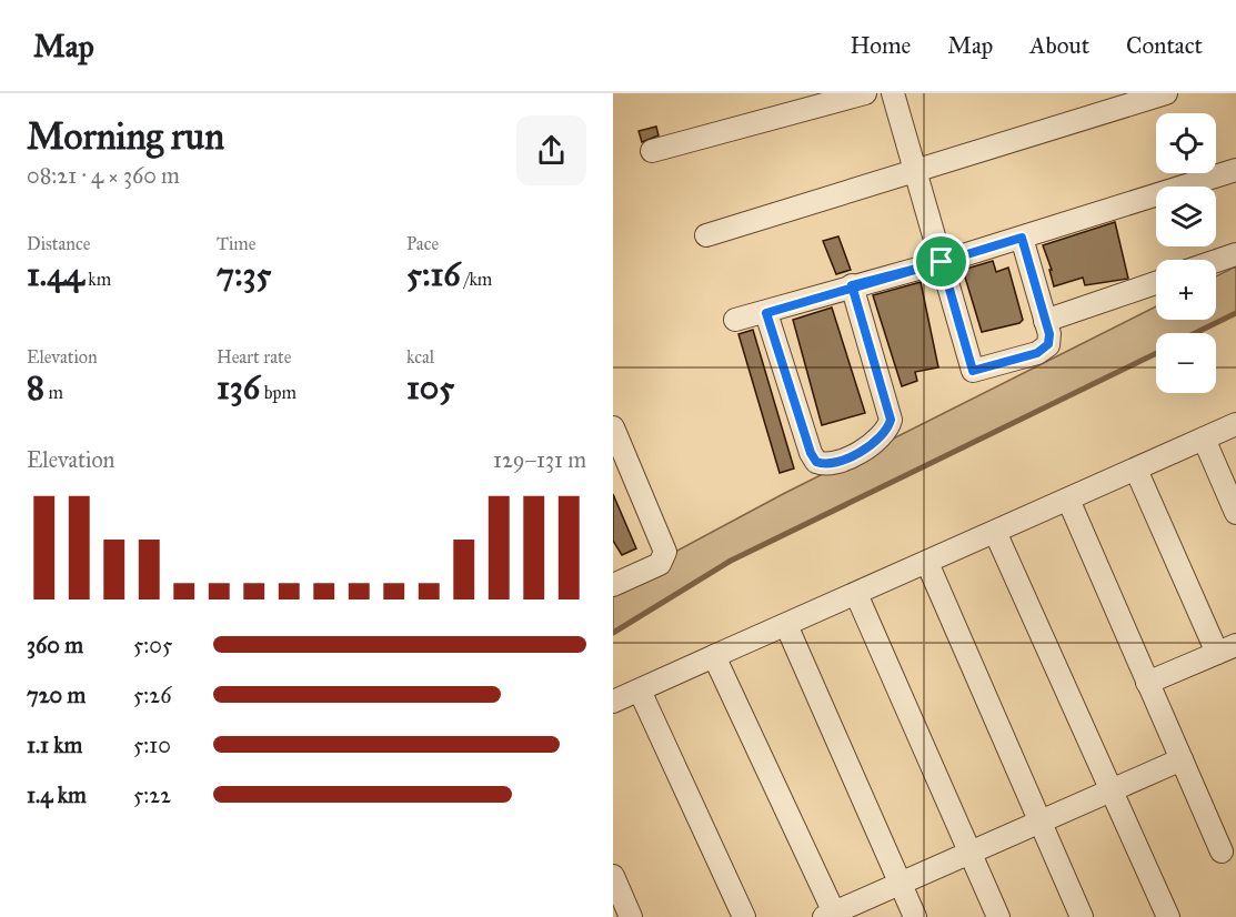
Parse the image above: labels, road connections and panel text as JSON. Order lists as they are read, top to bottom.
{
  "page": {
    "header": "Map",
    "nav": [
      "Home",
      "Map",
      "About",
      "Contact"
    ],
    "heading": ["Morning run", "08:21 · 4 × 360 m"],
    "map_buttons": ["+", "−"],
    "stats": [
      ["Distance", "1.44 km"],
      ["Time", "7:35"],
      ["Pace", "5:16 /km"],
      ["Elevation", "8 m"],
      ["Heart rate", "136 bpm"],
      ["kcal", "105"]
    ],
    "chart": ["Elevation", "129–131 m"],
    "list": [
      {
        "name": "360 m",
        "note": "5:05"
      },
      {
        "name": "720 m",
        "note": "5:26"
      },
      {
        "name": "1.1 km",
        "note": "5:10"
      },
      {
        "name": "1.4 km",
        "note": "5:22"
      }
    ]
  }
}
